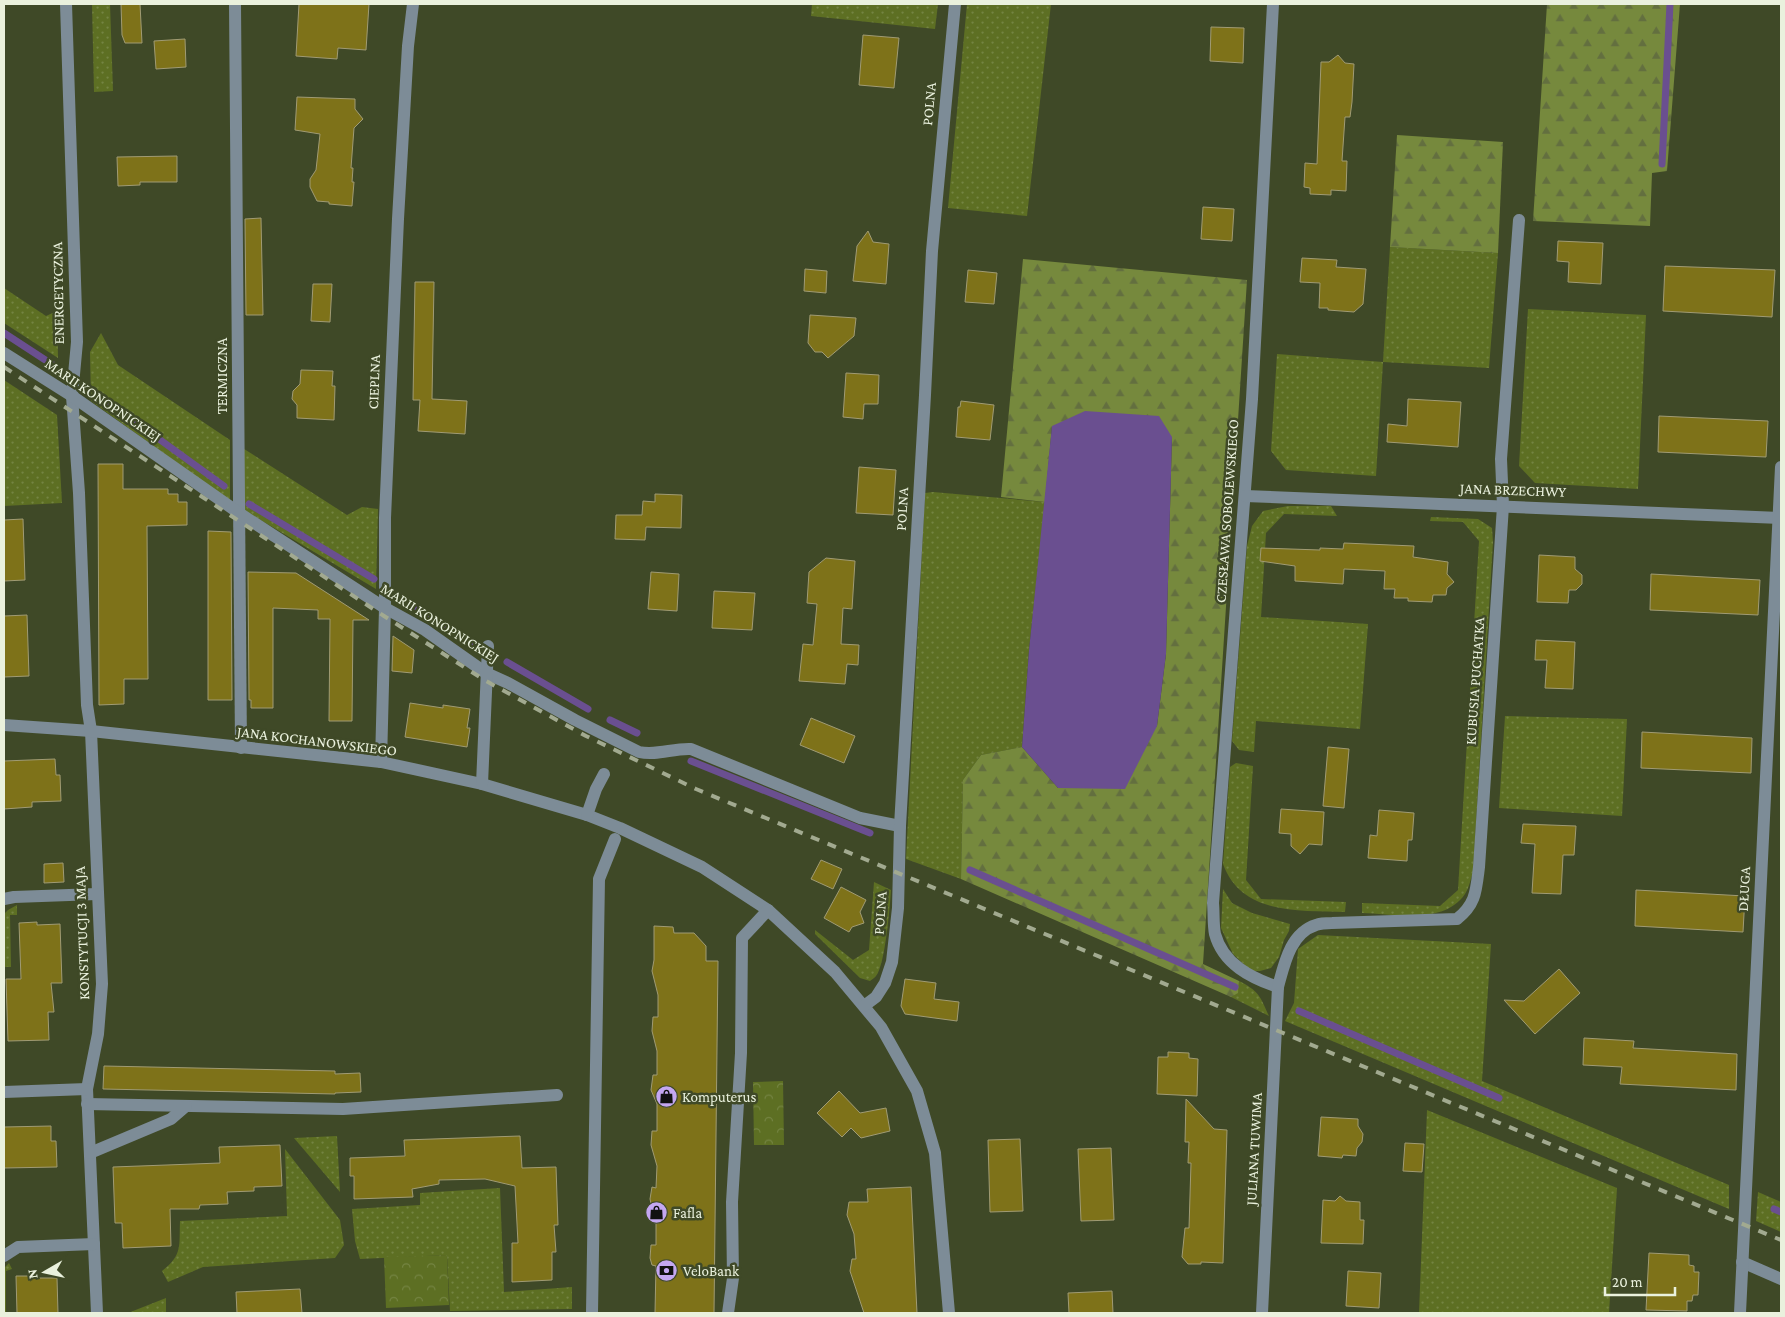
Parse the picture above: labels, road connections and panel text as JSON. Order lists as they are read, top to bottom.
{
  "streets": {
    "street": [
      "POLNA",
      "ENERGETYCZNA",
      "TERMICZNA",
      "CIEPLNA",
      "MARII KONOPNICKIEJ",
      "JANA BRZECHWY",
      "CZESŁAWA SOBOLEWSKIEGO",
      "KUBUSIA PUCHATKA",
      "JANA KOCHANOWSKIEGO",
      "DŁUGA",
      "KONSTYTUCJI 3 MAJA",
      "JULIANA TUWIMA"
    ]
  },
  "crossings": [
    ["POLNA", "MARII KONOPNICKIEJ"],
    ["ENERGETYCZNA", "MARII KONOPNICKIEJ"],
    ["ENERGETYCZNA", "JANA KOCHANOWSKIEGO"],
    ["ENERGETYCZNA", "KONSTYTUCJI 3 MAJA"],
    ["TERMICZNA", "MARII KONOPNICKIEJ"],
    ["TERMICZNA", "JANA KOCHANOWSKIEGO"],
    ["CIEPLNA", "MARII KONOPNICKIEJ"],
    ["CIEPLNA", "JANA KOCHANOWSKIEGO"],
    ["JANA BRZECHWY", "CZESŁAWA SOBOLEWSKIEGO"],
    ["JANA BRZECHWY", "KUBUSIA PUCHATKA"],
    ["JANA BRZECHWY", "DŁUGA"],
    ["CZESŁAWA SOBOLEWSKIEGO", "KUBUSIA PUCHATKA"],
    ["CZESŁAWA SOBOLEWSKIEGO", "JULIANA TUWIMA"],
    ["KUBUSIA PUCHATKA", "JULIANA TUWIMA"],
    ["JANA KOCHANOWSKIEGO", "KONSTYTUCJI 3 MAJA"]
  ],
  "places": {
    "shop": ["Komputerus", "Fafla"],
    "bank": ["VeloBank"]
  },
  "scale_bar": "20 m",
  "north": "left"
}
